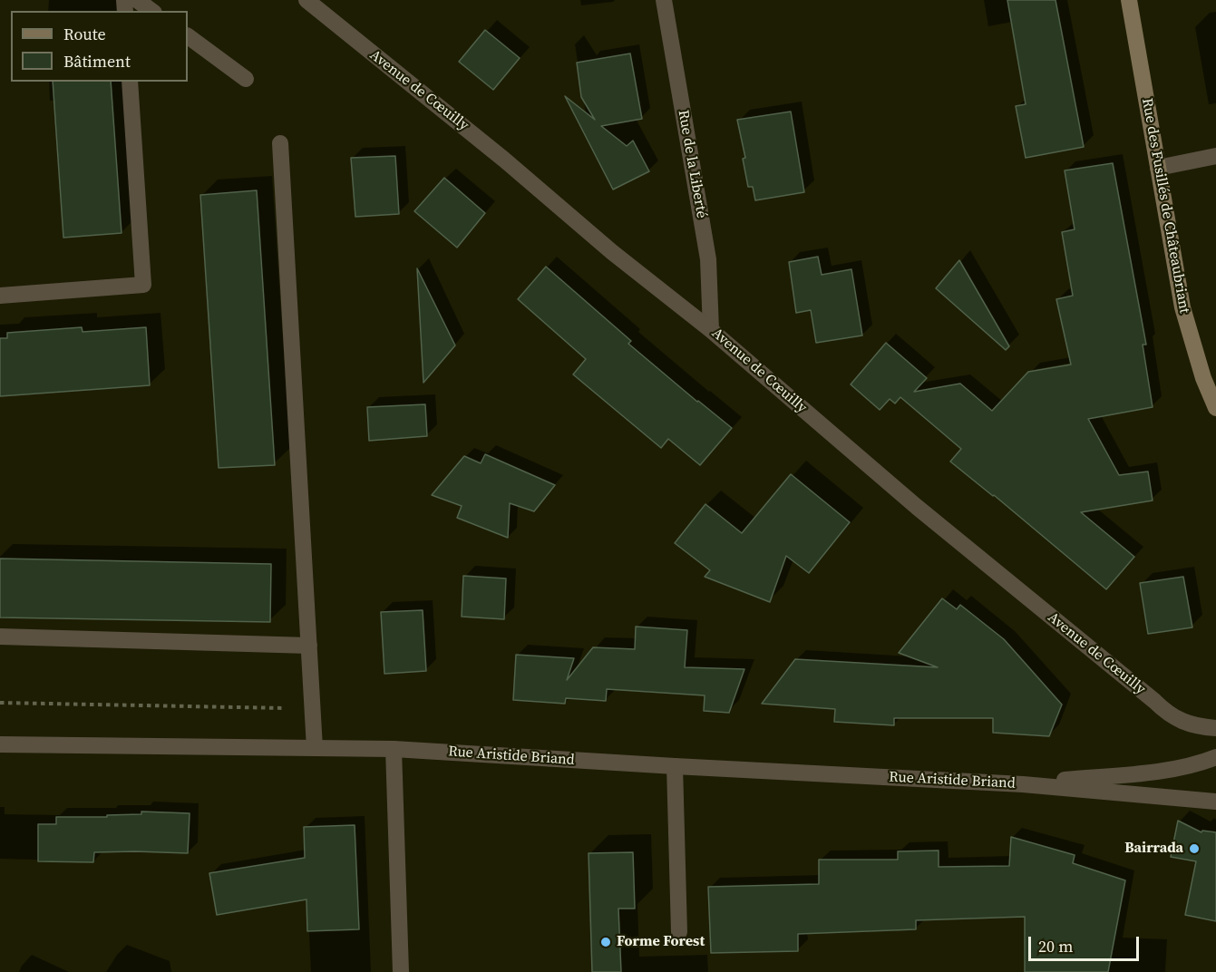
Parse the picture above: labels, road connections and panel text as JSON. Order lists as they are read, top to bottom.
{
  "streets": {
    "main road": ["Rue des Fusillés de Châteaubriant"],
    "street": ["Avenue de Cœuilly", "Rue de la Liberté", "Rue Aristide Briand"]
  },
  "crossings": [
    ["Avenue de Cœuilly", "Rue de la Liberté"]
  ],
  "places": ["Bairrada", "Forme Forest"],
  "legend": ["Route", "Bâtiment"],
  "scale_bar": "20 m"
}
